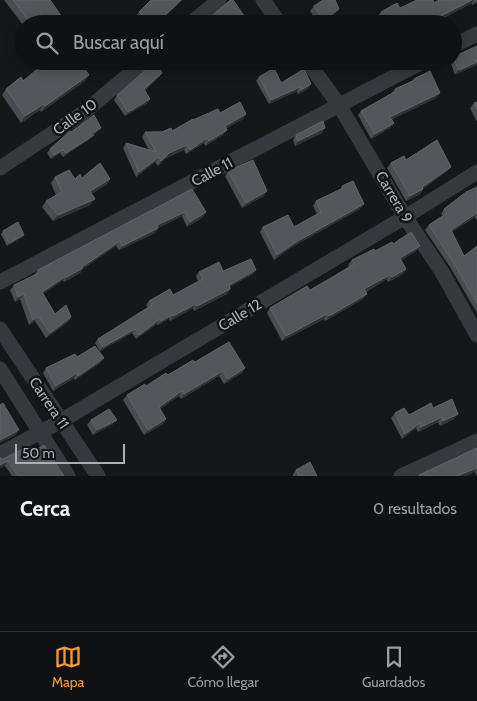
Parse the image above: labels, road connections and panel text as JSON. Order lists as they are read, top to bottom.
{
  "streets": {
    "street": [
      "Calle 10",
      "Calle 11",
      "Carrera 9",
      "Calle 12",
      "Carrera 11"
    ]
  },
  "crossings": [
    ["Calle 11", "Carrera 9"],
    ["Carrera 9", "Calle 12"],
    ["Calle 12", "Carrera 11"]
  ],
  "scale_bar": "50 m",
  "page": {
    "search": "Buscar aquí",
    "scale": "50 m",
    "heading": ["Cerca", "0 resultados"],
    "nav": ["Mapa", "Cómo llegar", "Guardados"]
  }
}
